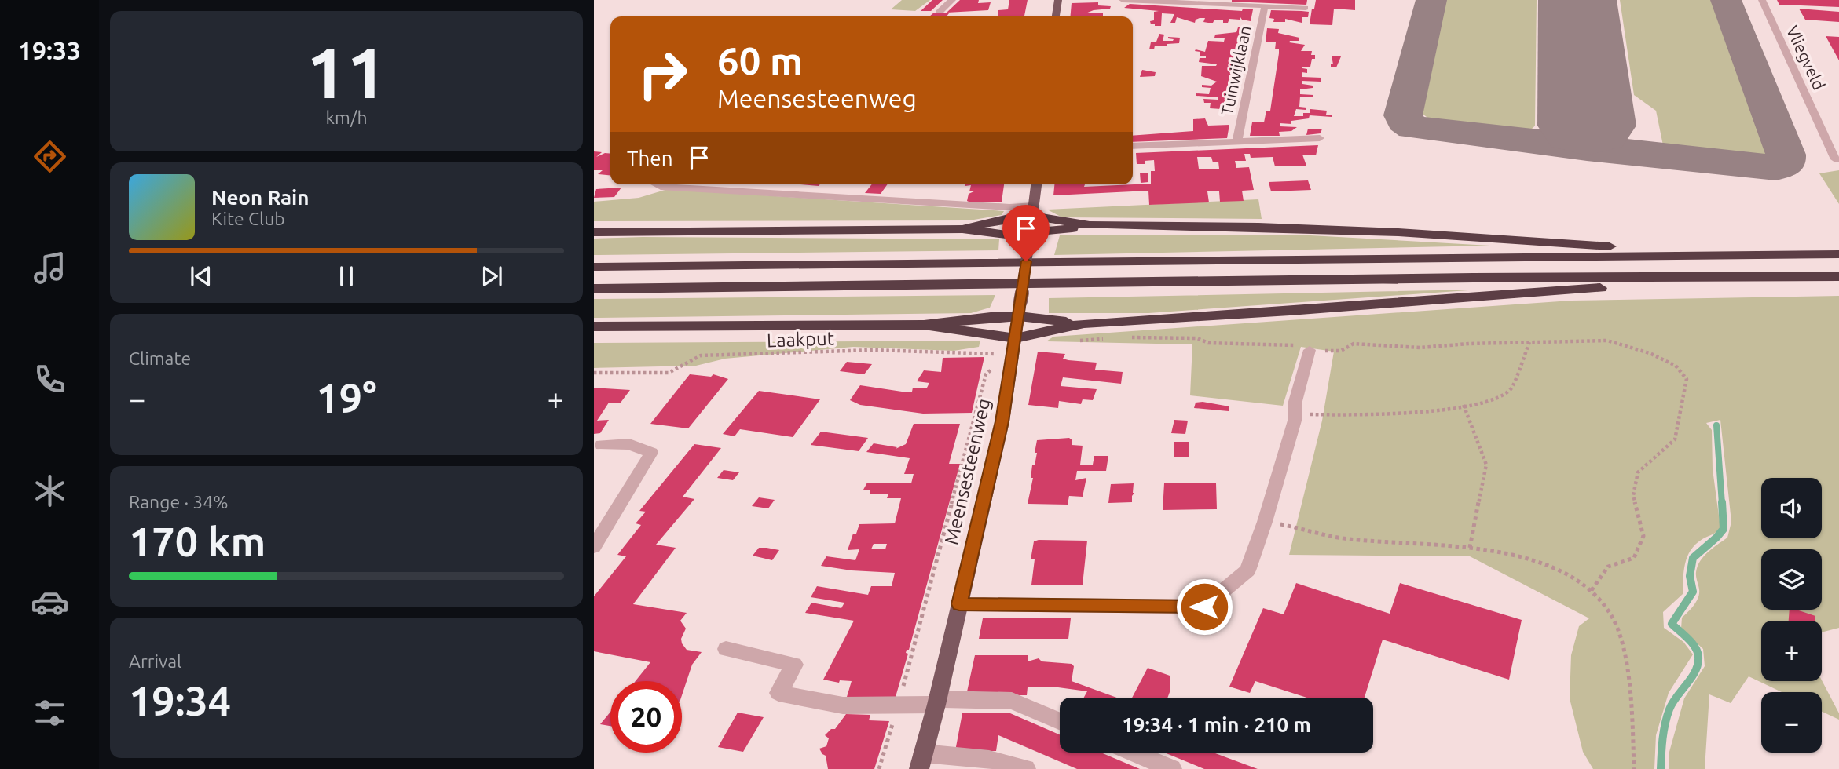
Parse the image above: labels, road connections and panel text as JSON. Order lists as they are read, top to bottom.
{
  "streets": {
    "main road": ["Meensesteenweg"],
    "street": ["Vliegveld", "Tuinwijklaan"],
    "path": ["Laakput"]
  },
  "crossings": [
    ["Laakput", "Meensesteenweg"]
  ],
  "page": {
    "tabs": "19:33",
    "tile": [
      ["11", "km/h"],
      "Climate",
      ["Range · 34%", "170 km"],
      ["Arrival", "19:34"]
    ],
    "turn": ["60 m", "Meensesteenweg"],
    "then": "Then",
    "song": ["Neon Rain", "Kite Club"],
    "heat": ["−", "19°", "+"],
    "map_buttons": ["+", "−"],
    "limit": "20",
    "trip": "19:34 · 1 min · 210 m"
  }
}
